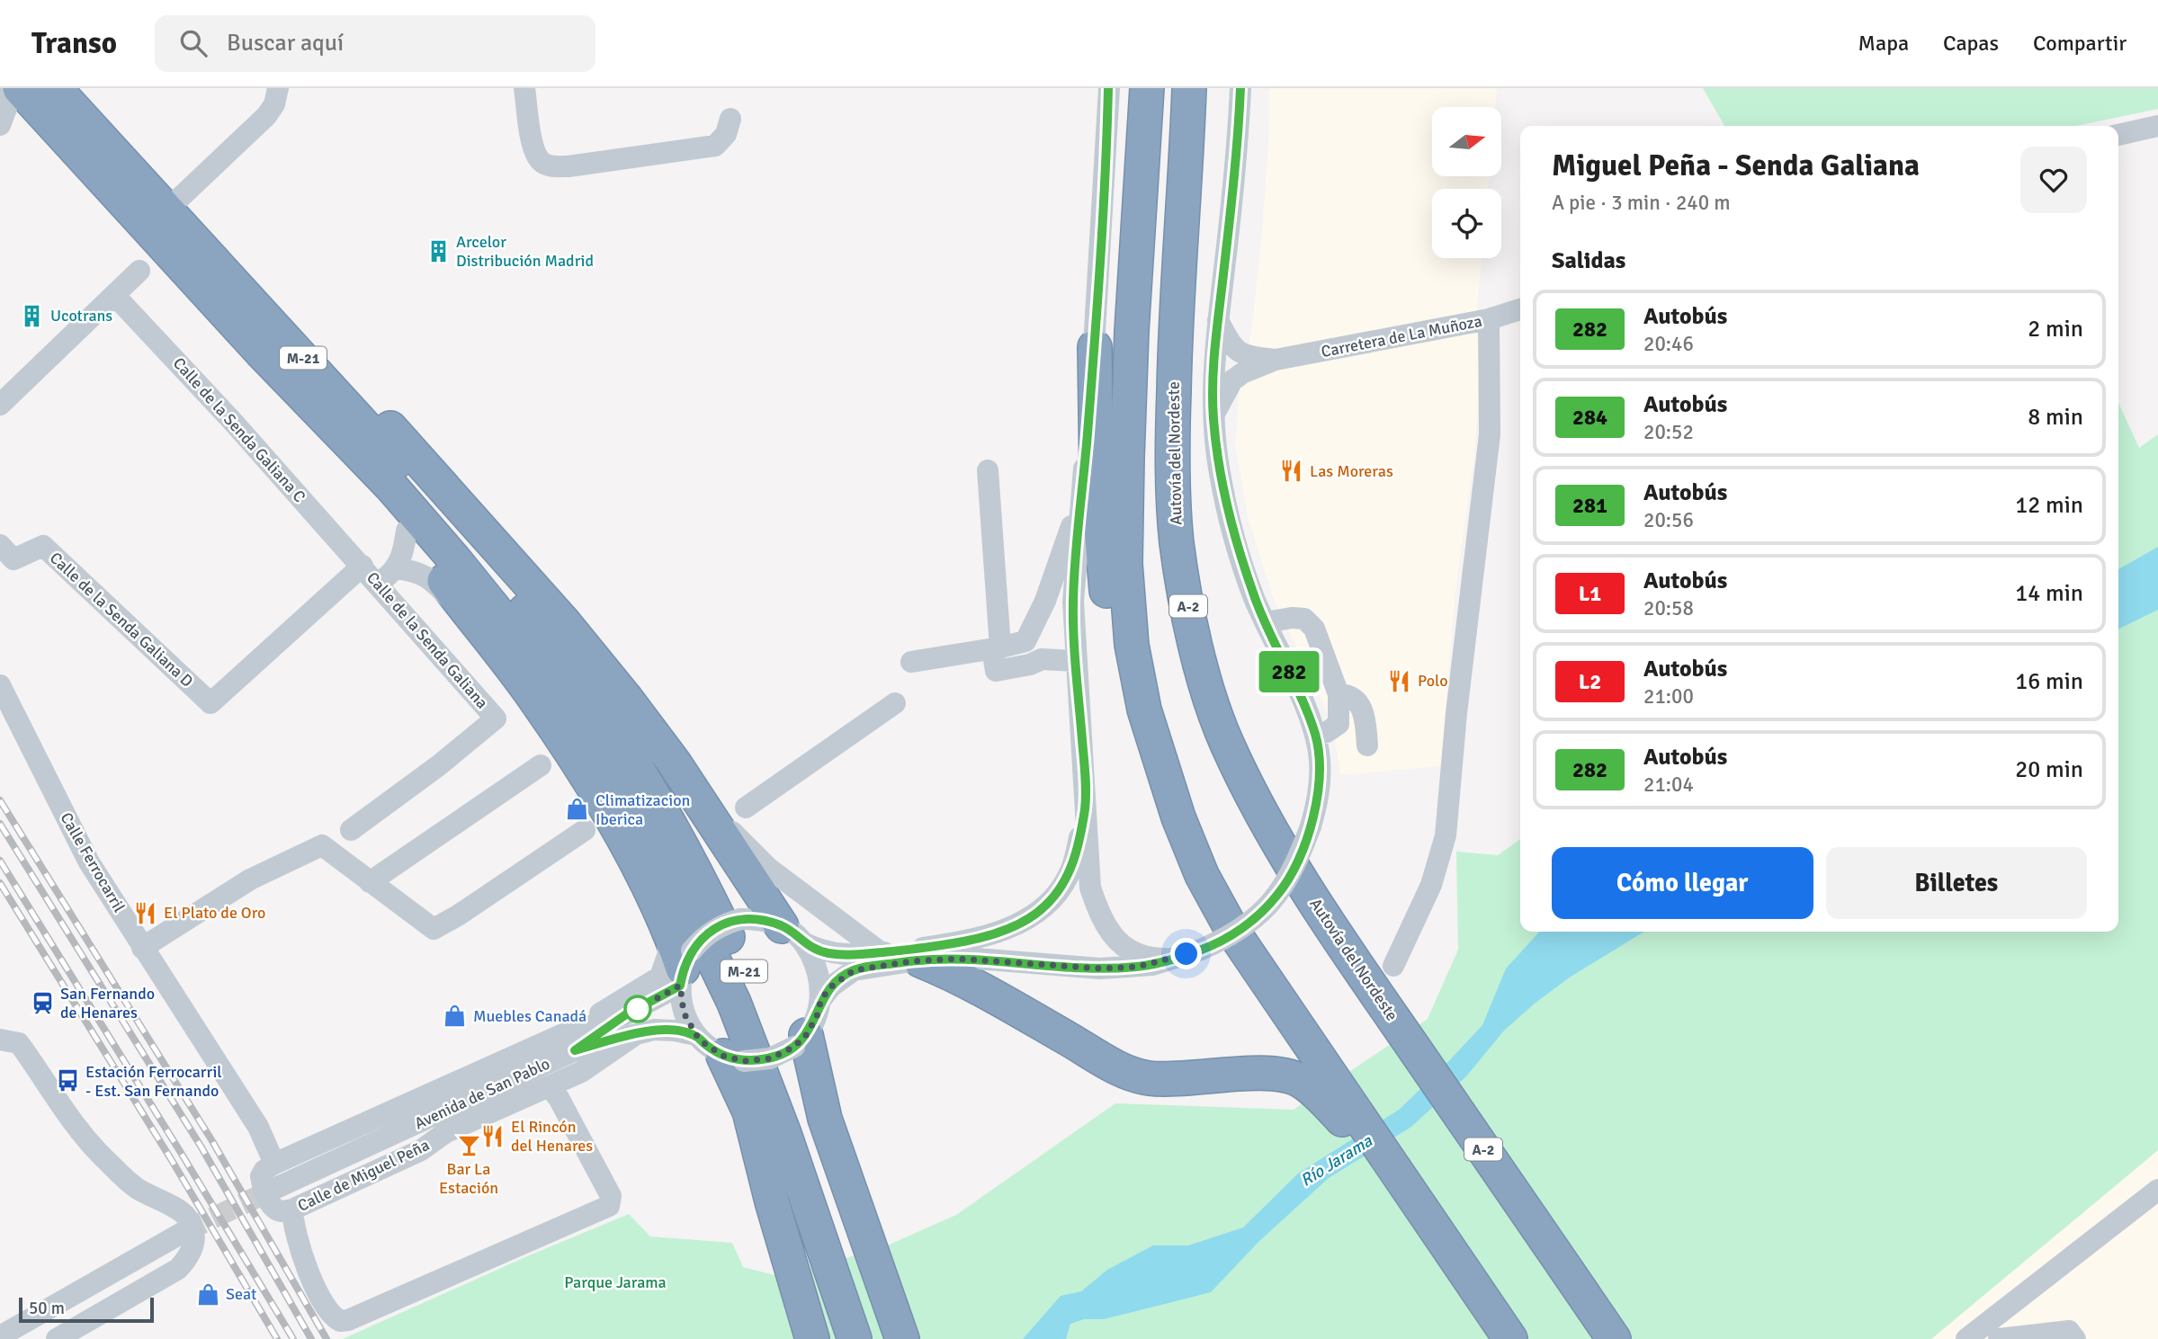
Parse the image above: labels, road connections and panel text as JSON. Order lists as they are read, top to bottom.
{
  "streets": {
    "highway": ["M-21", "Autovía del Nordeste", "A-2"],
    "street": [
      "Carretera de La Muñoza",
      "Calle de la Senda Galiana C",
      "Calle de la Senda Galiana D",
      "Calle de la Senda Galiana",
      "Calle Ferrocarril",
      "Avenida de San Pablo",
      "Calle de Miguel Peña"
    ]
  },
  "crossings": [
    ["Calle de la Senda Galiana C", "Calle de la Senda Galiana D"],
    ["Calle de la Senda Galiana C", "Calle de la Senda Galiana"],
    ["Calle de la Senda Galiana D", "Calle de la Senda Galiana"],
    ["Calle Ferrocarril", "Calle de Miguel Peña"]
  ],
  "water": ["Río Jarama"],
  "parks": ["Parque Jarama"],
  "places": {
    "building": ["Arcelor Distribución Madrid", "Ucotrans"],
    "restaurant": [
      "Las Moreras",
      "Polo",
      "El Plato de Oro",
      "El Rincón del Henares"
    ],
    "shop": ["Climatizacion Iberica", "Muebles Canadá", "Seat"],
    "station": ["San Fernando de Henares"],
    "bus stop": ["Estación Ferrocarril - Est. San Fernando"],
    "bar": ["Bar La Estación"]
  },
  "lines": ["bus line 282"],
  "scale_bar": "50 m",
  "north": "right",
  "page": {
    "header": "Transo",
    "search": "Buscar aquí",
    "nav": ["Mapa", "Capas", "Compartir"],
    "on_map": "282",
    "heading": [
      ["Miguel Peña - Senda Galiana", "A pie · 3 min · 240 m"],
      "Salidas"
    ],
    "list": [
      {
        "mark": "282",
        "name": "Autobús",
        "note": "20:46",
        "value": "2 min"
      },
      {
        "mark": "284",
        "name": "Autobús",
        "note": "20:52",
        "value": "8 min"
      },
      {
        "mark": "281",
        "name": "Autobús",
        "note": "20:56",
        "value": "12 min"
      },
      {
        "mark": "L1",
        "name": "Autobús",
        "note": "20:58",
        "value": "14 min"
      },
      {
        "mark": "L2",
        "name": "Autobús",
        "note": "21:00",
        "value": "16 min"
      },
      {
        "mark": "282",
        "name": "Autobús",
        "note": "21:04",
        "value": "20 min"
      }
    ],
    "buttons": ["Cómo llegar", "Billetes"],
    "scale": "50 m"
  }
}
